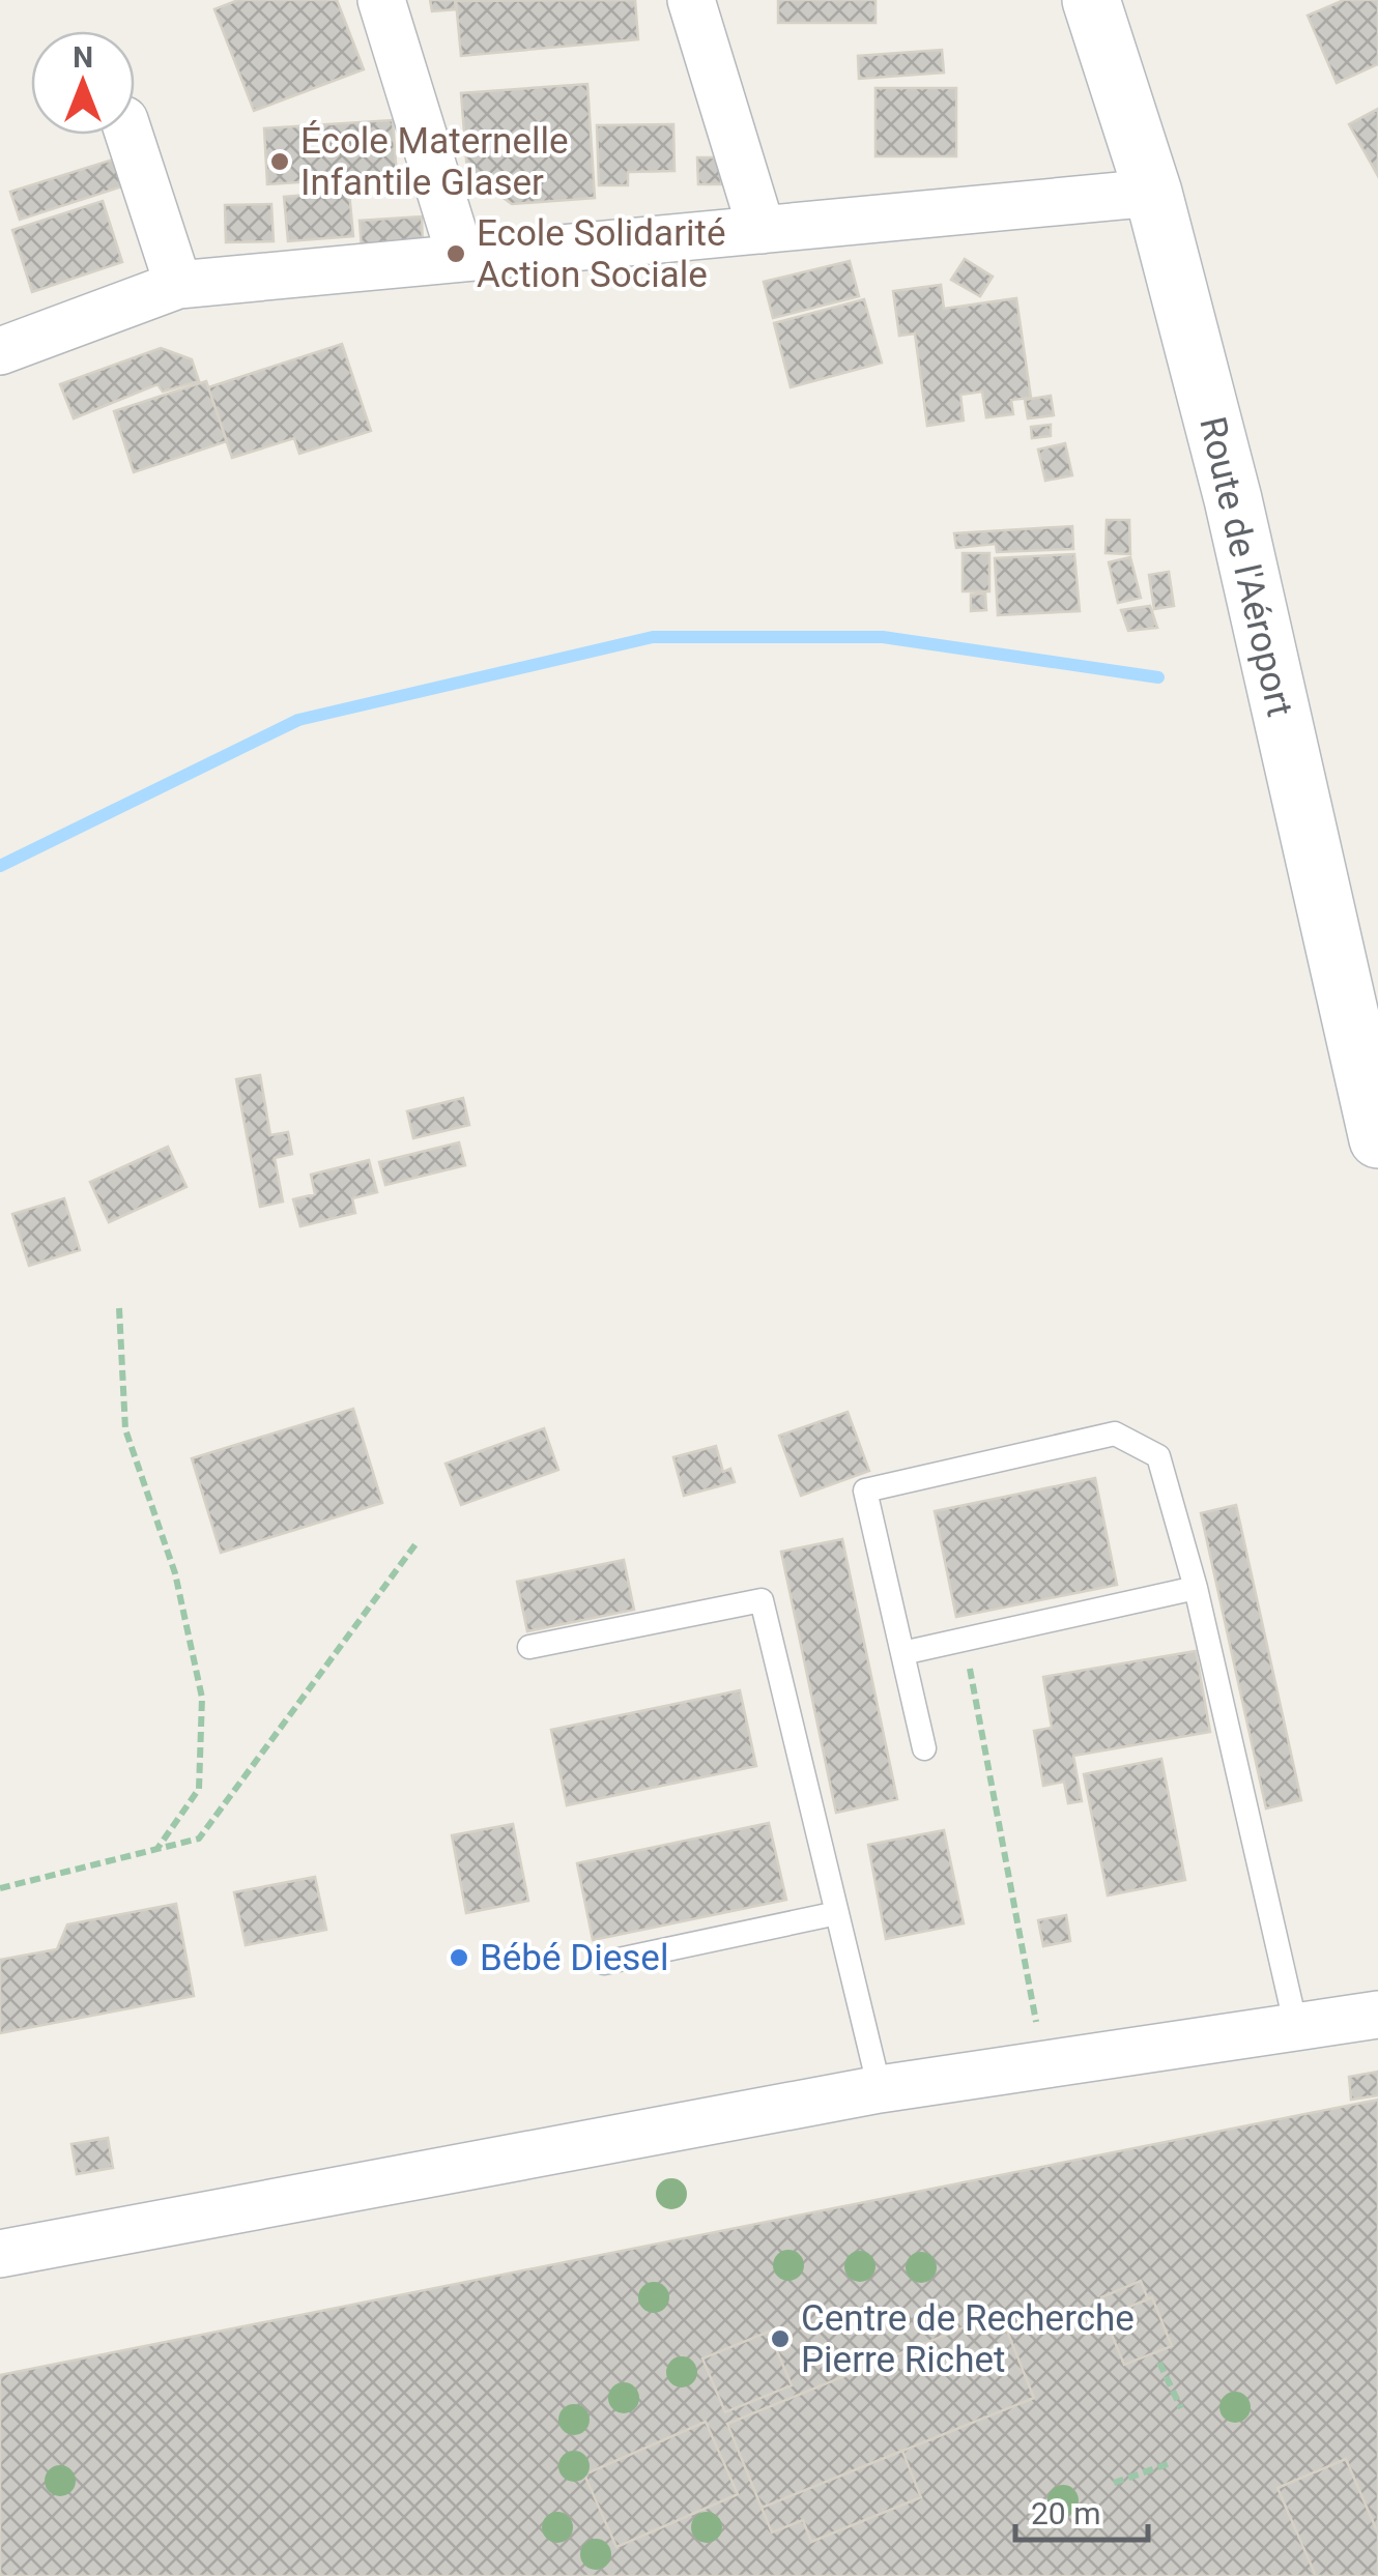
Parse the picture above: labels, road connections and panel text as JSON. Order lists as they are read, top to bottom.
{
  "streets": {
    "main road": ["Route de l'Aéroport"]
  },
  "places": [
    "École Maternelle Infantile Glaser",
    "Ecole Solidarité Action Sociale",
    "Bébé Diesel",
    "Centre de Recherche Pierre Richet"
  ],
  "scale_bar": "20 m",
  "north": "top"
}
